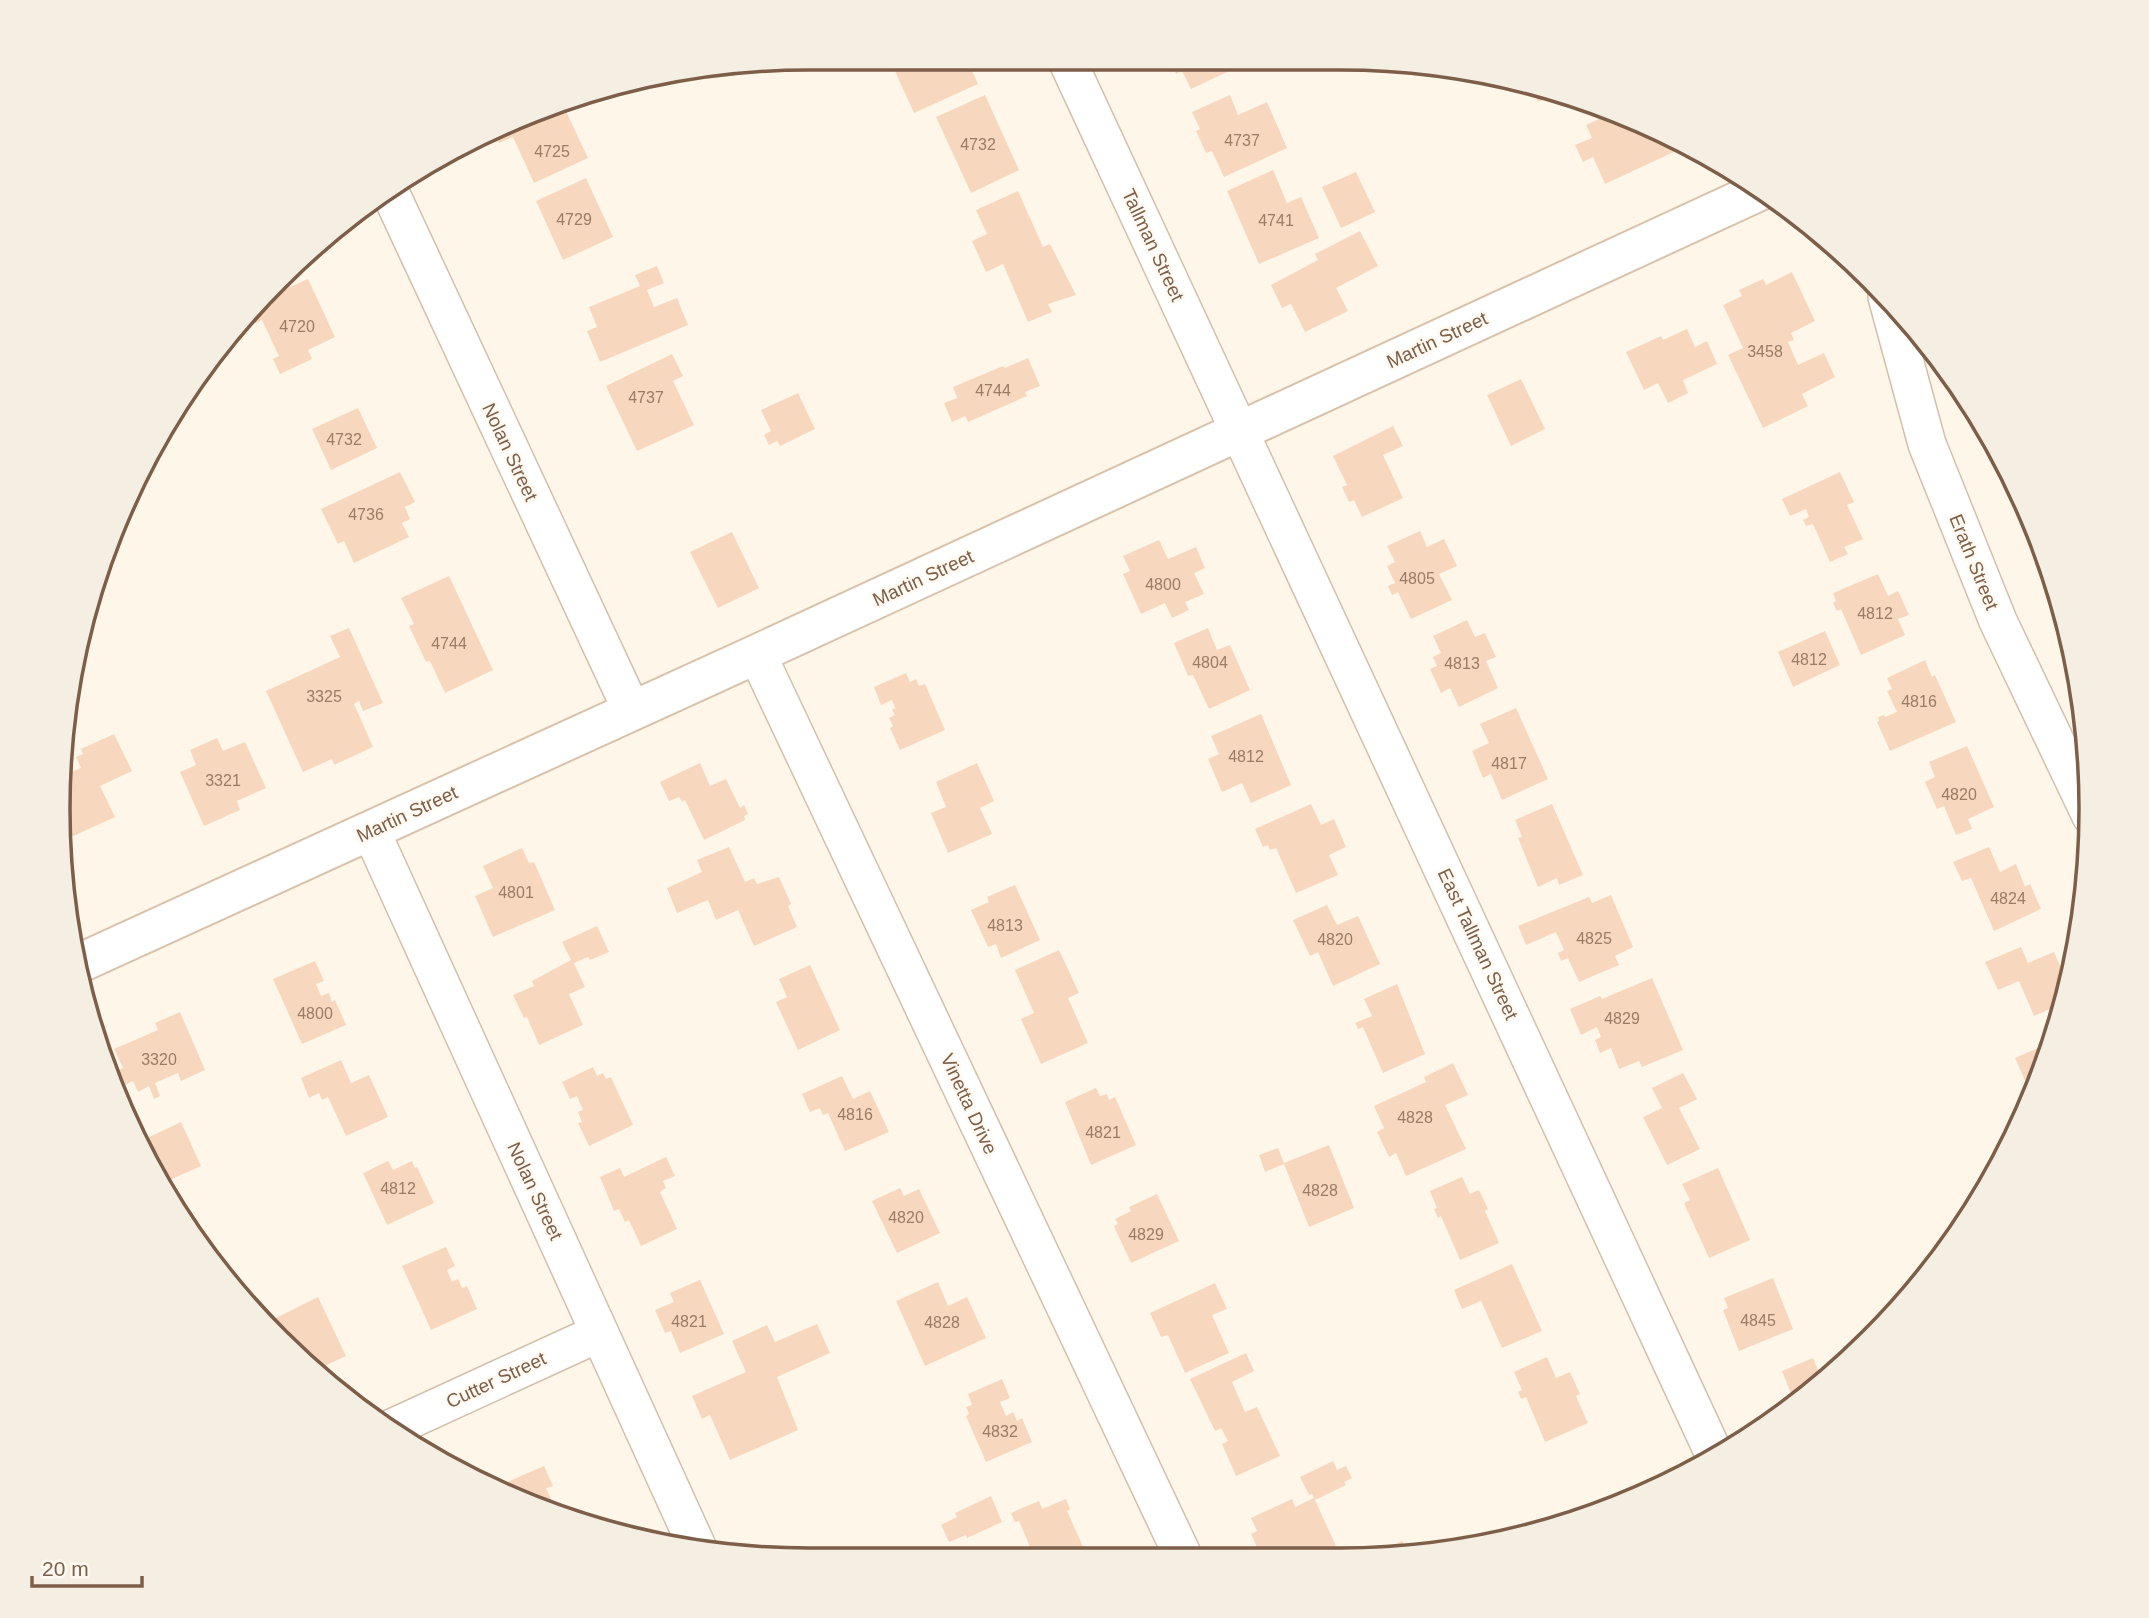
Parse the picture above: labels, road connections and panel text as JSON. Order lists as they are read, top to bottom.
{
  "streets": {
    "street": [
      "Tallman Street",
      "Martin Street",
      "Nolan Street",
      "Erath Street",
      "East Tallman Street",
      "Vinetta Drive",
      "Cutter Street"
    ]
  },
  "crossings": [
    ["Tallman Street", "Martin Street"],
    ["Tallman Street", "East Tallman Street"],
    ["Martin Street", "Nolan Street"],
    ["Martin Street", "East Tallman Street"],
    ["Martin Street", "Vinetta Drive"],
    ["Nolan Street", "Cutter Street"]
  ],
  "house_numbers": [
    "4737",
    "4732",
    "4725",
    "4729",
    "4741",
    "4720",
    "3458",
    "4744",
    "4737",
    "4732",
    "4736",
    "4805",
    "4800",
    "4812",
    "4744",
    "4812",
    "4804",
    "4813",
    "3325",
    "4816",
    "4812",
    "4817",
    "3321",
    "4820",
    "4801",
    "4824",
    "4813",
    "4825",
    "4820",
    "4800",
    "4829",
    "3320",
    "4816",
    "4828",
    "4821",
    "4812",
    "4828",
    "4820",
    "4829",
    "4845",
    "4821",
    "4828",
    "4832"
  ],
  "scale_bar": "20 m"
}
